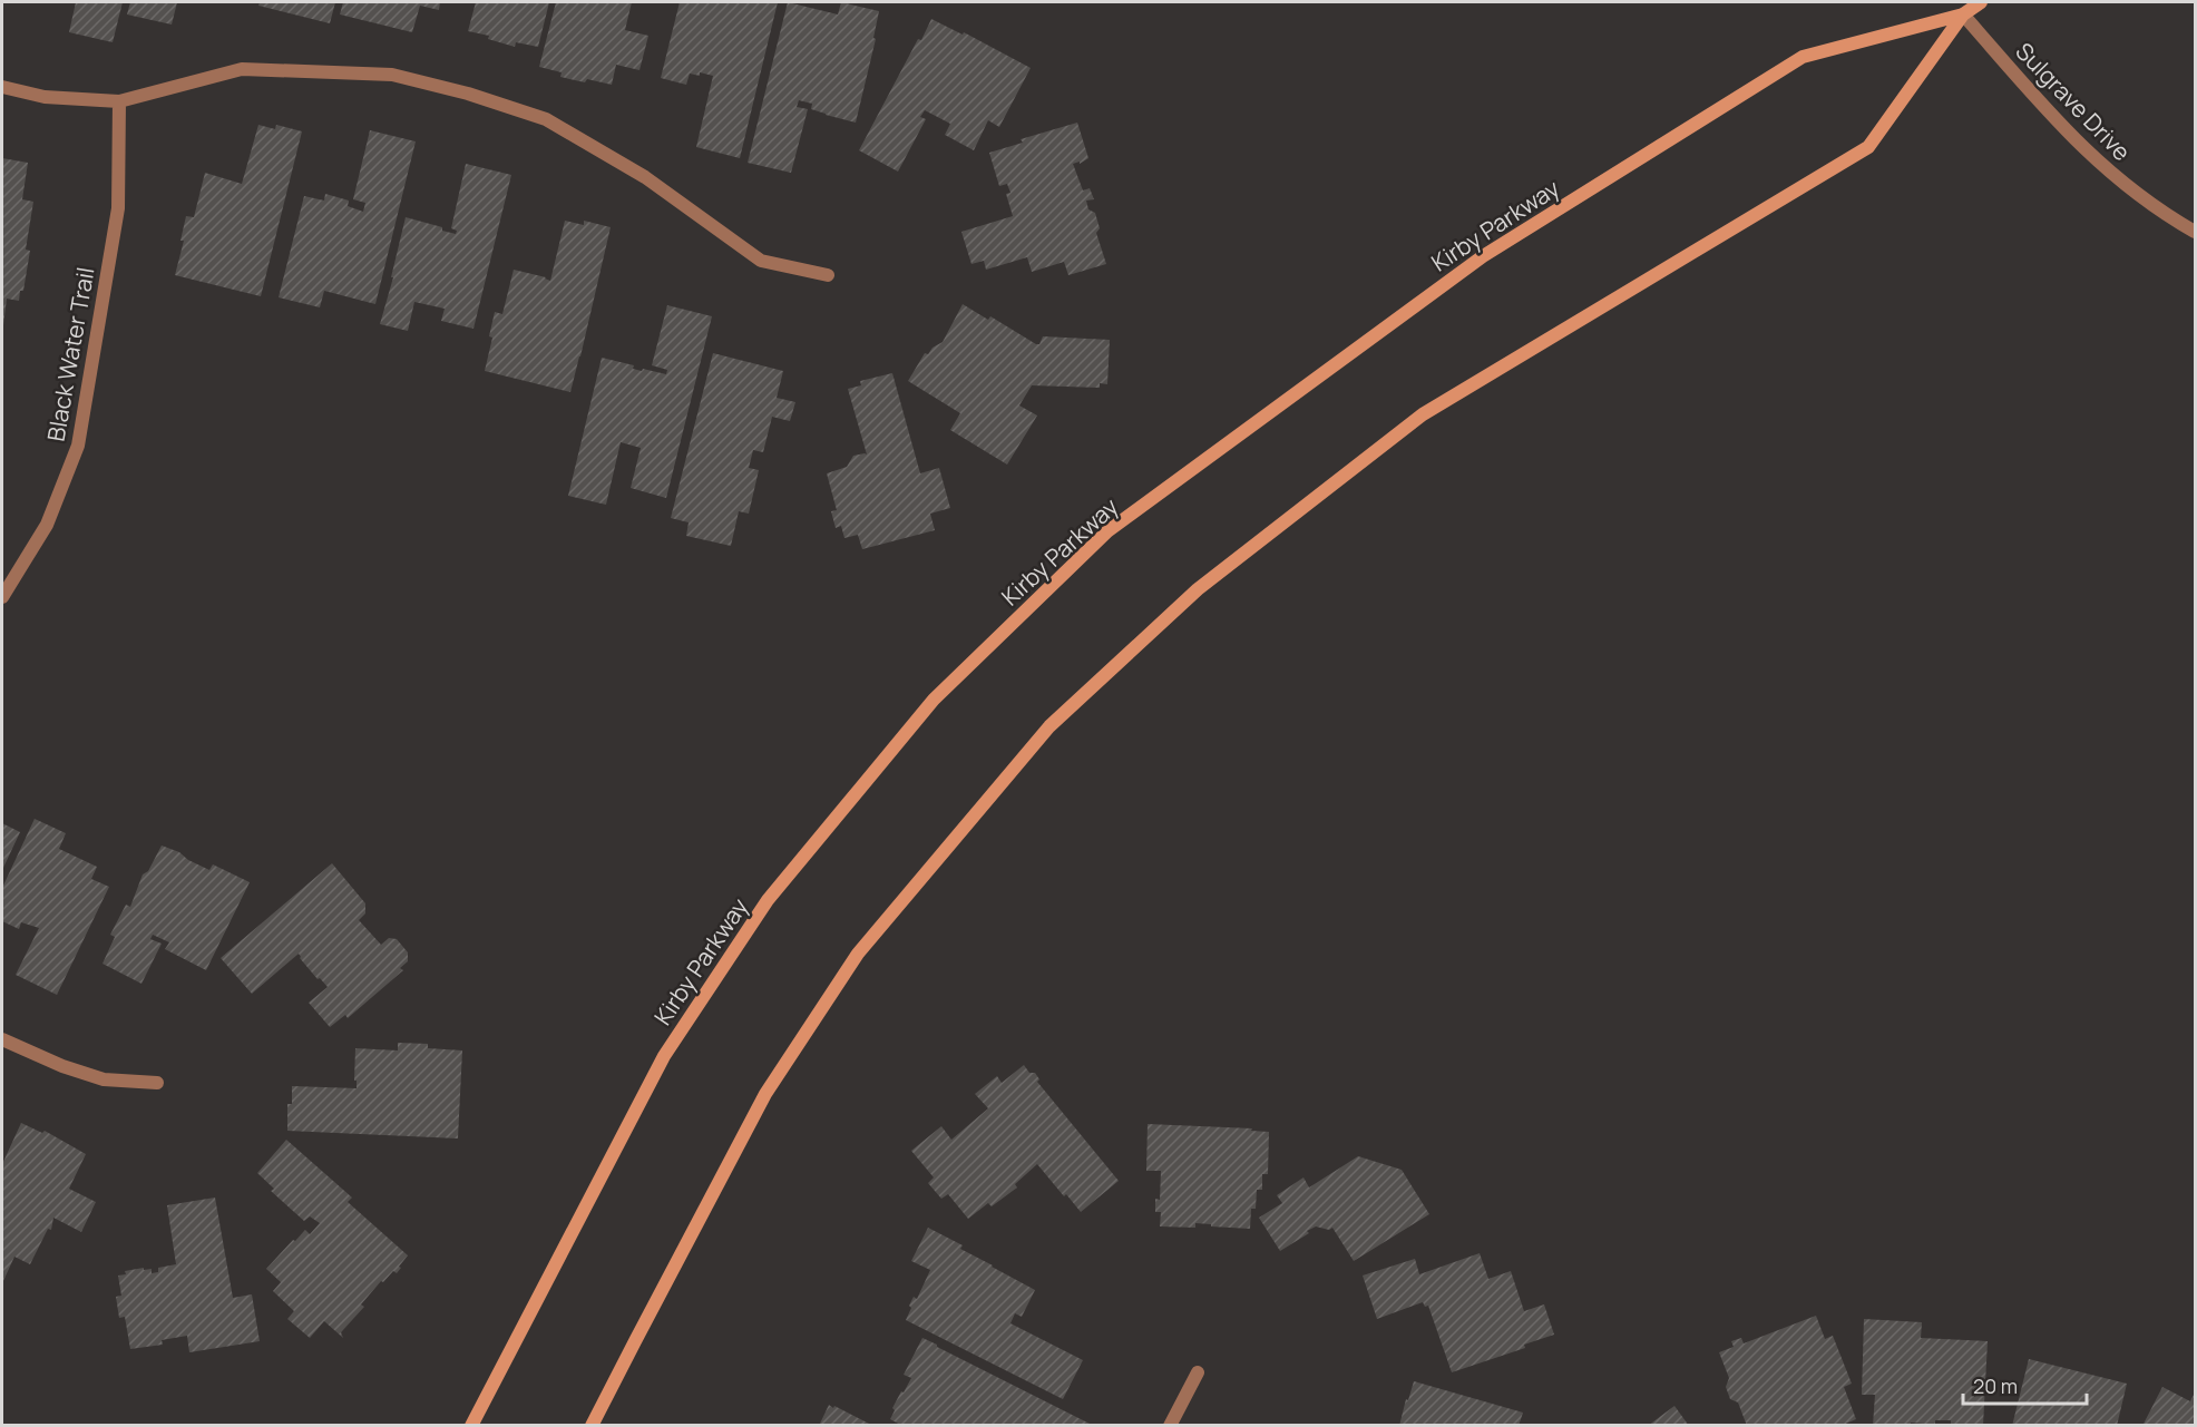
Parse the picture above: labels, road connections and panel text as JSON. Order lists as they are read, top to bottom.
{
  "streets": {
    "main road": ["Kirby Parkway"],
    "street": ["Sulgrave Drive", "Black Water Trail"]
  },
  "crossings": [
    ["Sulgrave Drive", "Kirby Parkway"]
  ],
  "scale_bar": "20 m"
}
